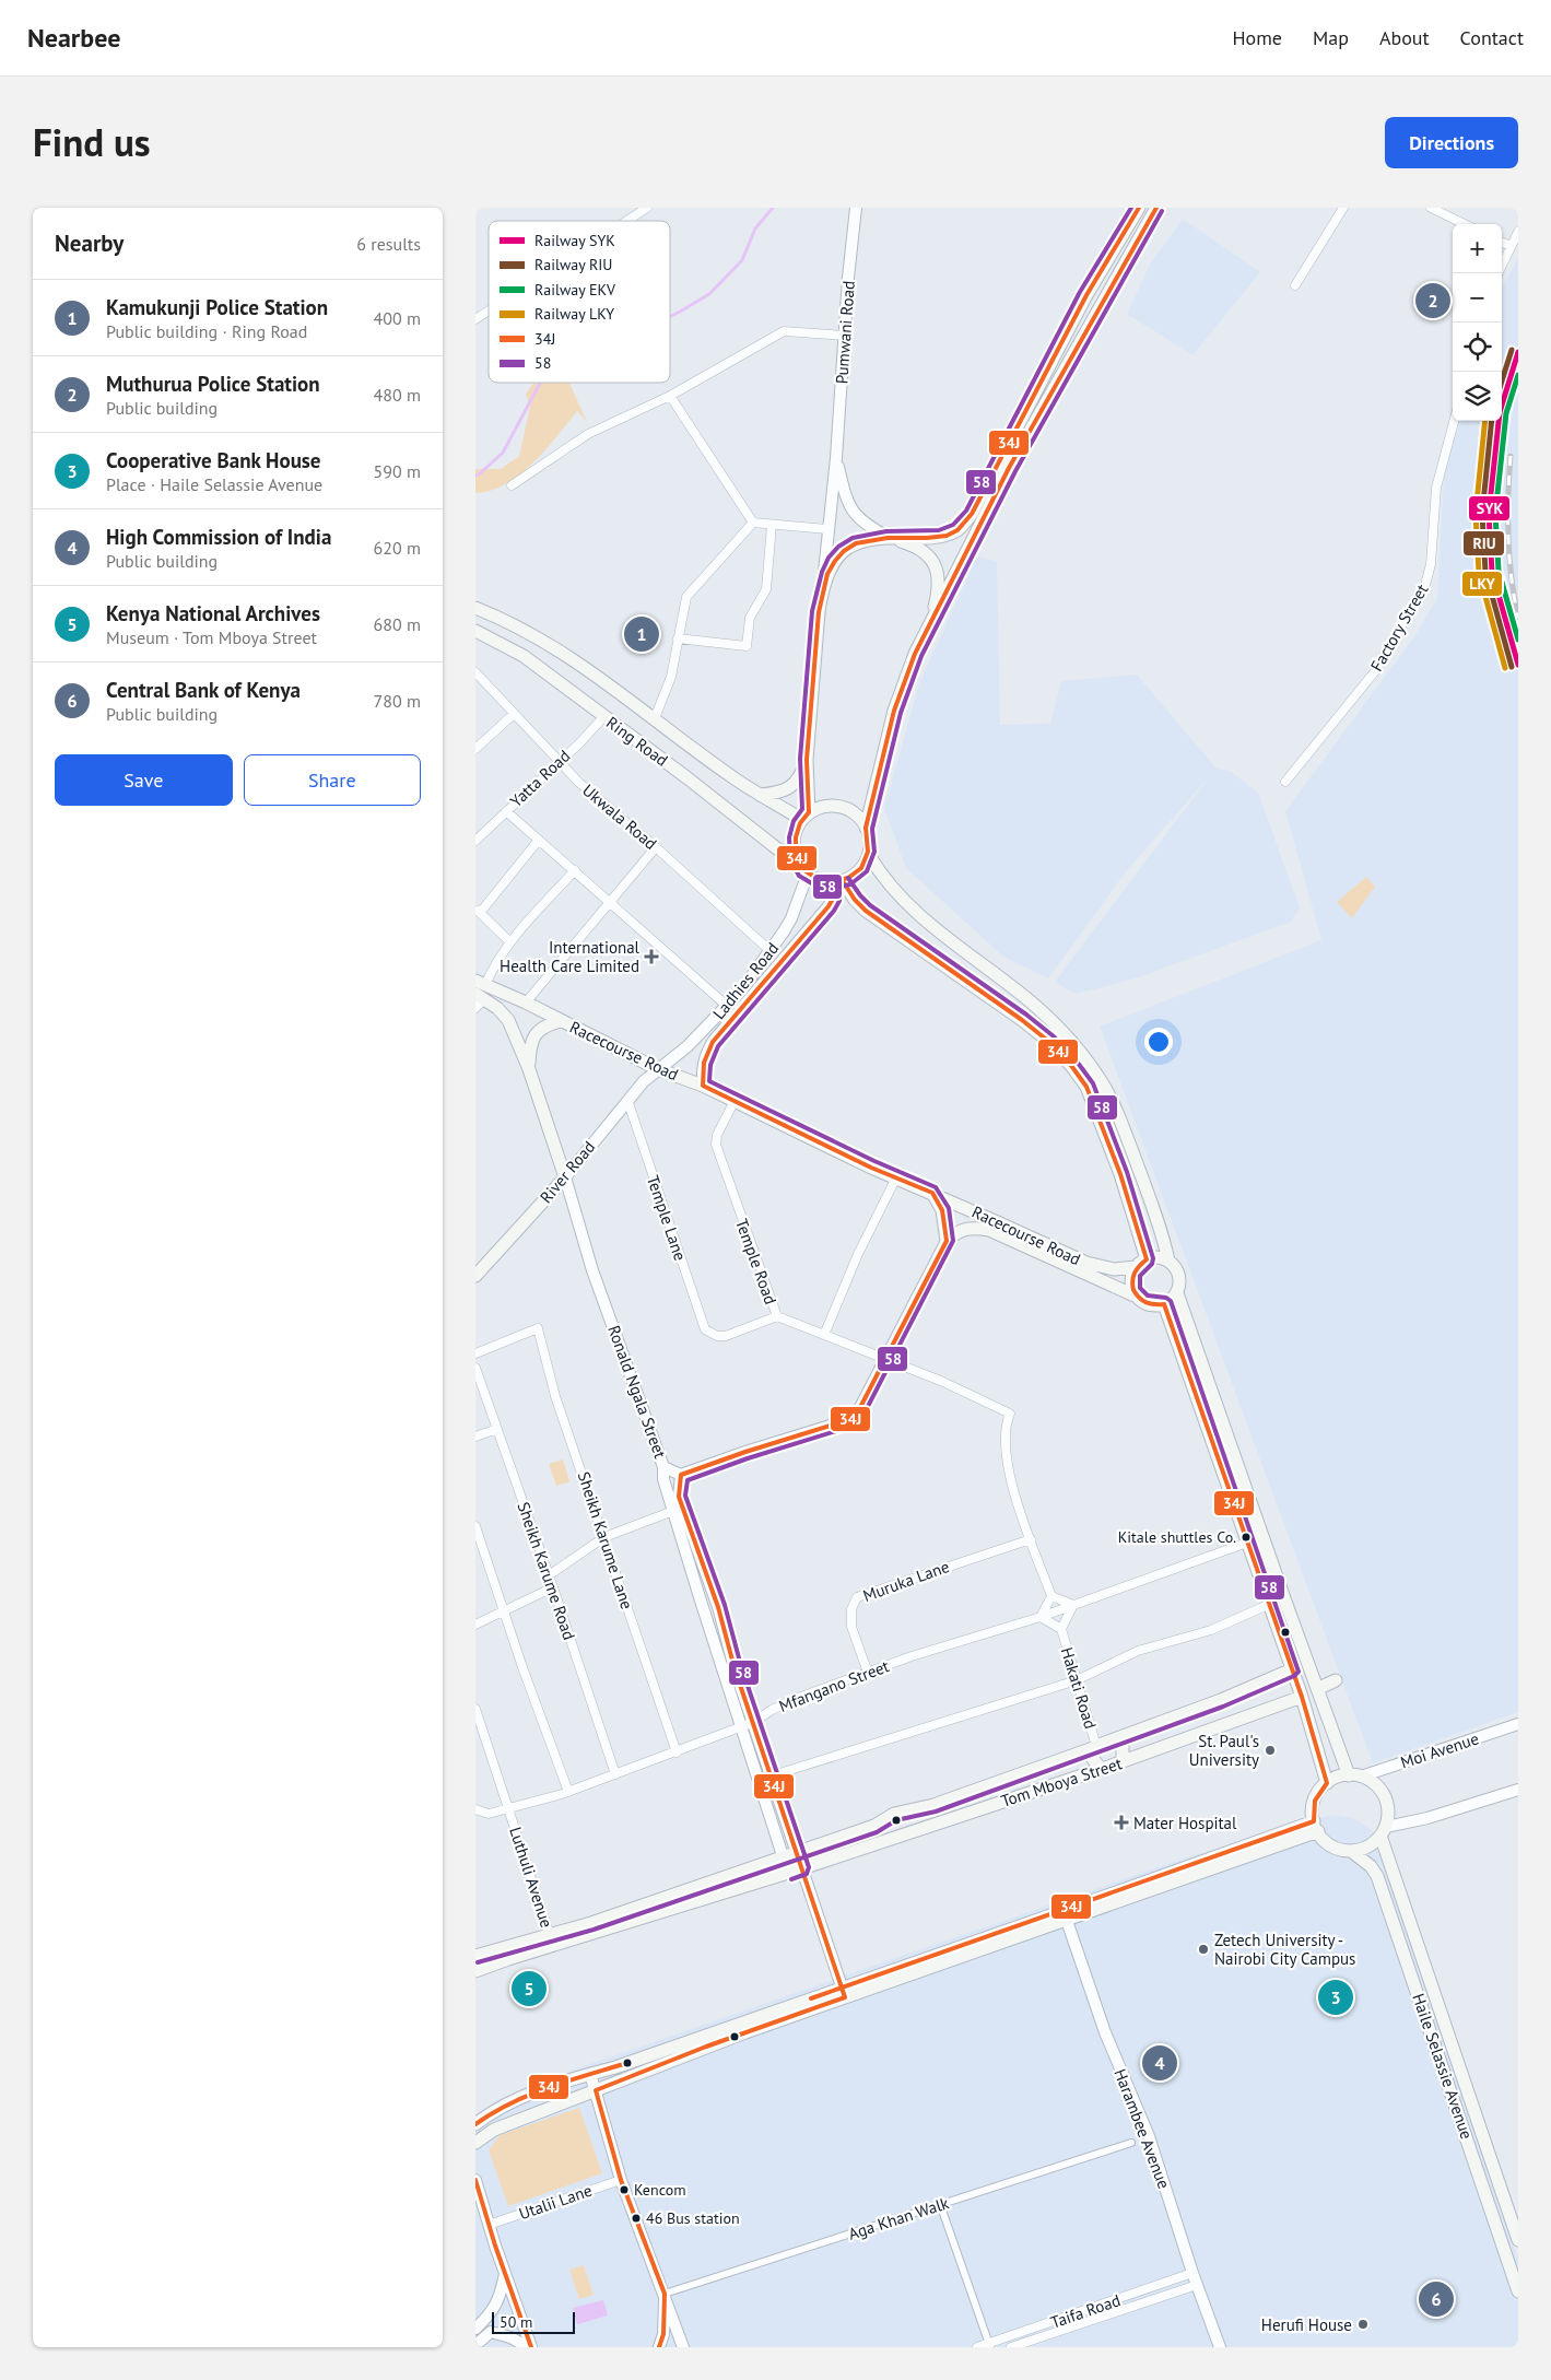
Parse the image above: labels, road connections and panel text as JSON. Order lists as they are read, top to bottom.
{
  "streets": {
    "main road": [
      "Ring Road",
      "Racecourse Road",
      "River Road",
      "Ronald Ngala Street",
      "Tom Mboya Street",
      "Haile Selassie Avenue"
    ],
    "street": [
      "Pumwani Road",
      "Factory Street",
      "Yatta Road",
      "Ukwala Road",
      "Ladhies Road",
      "Temple Lane",
      "Temple Road",
      "Sheikh Karume Lane",
      "Sheikh Karume Road",
      "Muruka Lane",
      "Mfangano Street",
      "Hakati Road",
      "Moi Avenue",
      "Luthuli Avenue",
      "Harambee Avenue",
      "Utalii Lane",
      "Aga Khan Walk",
      "Taifa Road"
    ]
  },
  "crossings": [
    ["Ring Road", "Yatta Road"],
    ["Ring Road", "Ladhies Road"],
    ["Yatta Road", "Ukwala Road"],
    ["Ukwala Road", "Ladhies Road"],
    ["Ladhies Road", "Racecourse Road"],
    ["Ladhies Road", "River Road"],
    ["Racecourse Road", "River Road"],
    ["Racecourse Road", "Temple Road"],
    ["Racecourse Road", "Ronald Ngala Street"],
    ["River Road", "Temple Lane"],
    ["River Road", "Ronald Ngala Street"],
    ["Temple Lane", "Temple Road"],
    ["Temple Road", "Muruka Lane"],
    ["Ronald Ngala Street", "Mfangano Street"],
    ["Ronald Ngala Street", "Tom Mboya Street"],
    ["Sheikh Karume Lane", "Mfangano Street"],
    ["Sheikh Karume Road", "Mfangano Street"],
    ["Muruka Lane", "Mfangano Street"],
    ["Mfangano Street", "Luthuli Avenue"],
    ["Hakati Road", "Tom Mboya Street"],
    ["Moi Avenue", "Haile Selassie Avenue"],
    ["Tom Mboya Street", "Luthuli Avenue"],
    ["Harambee Avenue", "Taifa Road"]
  ],
  "places": {
    "health": ["International Health Care Limited", "Mater Hospital"],
    "other": [
      "Kitale shuttles Co.",
      "St. Paul's University",
      "Zetech University - Nairobi City Campus",
      "Kencom",
      "46 Bus station",
      "Herufi House"
    ]
  },
  "lines": [
    "transit line 34J",
    "transit line 58",
    "rail line RIU",
    "rail line SYK",
    "rail line EKV",
    "rail line LKY"
  ],
  "legend": [
    "Railway SYK",
    "Railway RIU",
    "Railway EKV",
    "Railway LKY",
    "34J",
    "58"
  ],
  "scale_bar": "50 m",
  "page": {
    "header": "Nearbee",
    "nav": [
      "Home",
      "Map",
      "About",
      "Contact"
    ],
    "title": "Find us",
    "buttons": [
      "Directions",
      ["Save", "Share"]
    ],
    "heading": ["Nearby", "6 results"],
    "map_buttons": ["+", "−"],
    "list": [
      {
        "mark": "1",
        "name": "Kamukunji Police Station",
        "note": "Public building · Ring Road",
        "value": "400 m"
      },
      {
        "mark": "2",
        "name": "Muthurua Police Station",
        "note": "Public building",
        "value": "480 m"
      },
      {
        "mark": "3",
        "name": "Cooperative Bank House",
        "note": "Place · Haile Selassie Avenue",
        "value": "590 m"
      },
      {
        "mark": "4",
        "name": "High Commission of India",
        "note": "Public building",
        "value": "620 m"
      },
      {
        "mark": "5",
        "name": "Kenya National Archives",
        "note": "Museum · Tom Mboya Street",
        "value": "680 m"
      },
      {
        "mark": "6",
        "name": "Central Bank of Kenya",
        "note": "Public building",
        "value": "780 m"
      }
    ],
    "pins": [
      "2",
      "1",
      "5",
      "3",
      "4",
      "6"
    ],
    "scale": "50 m"
  }
}
